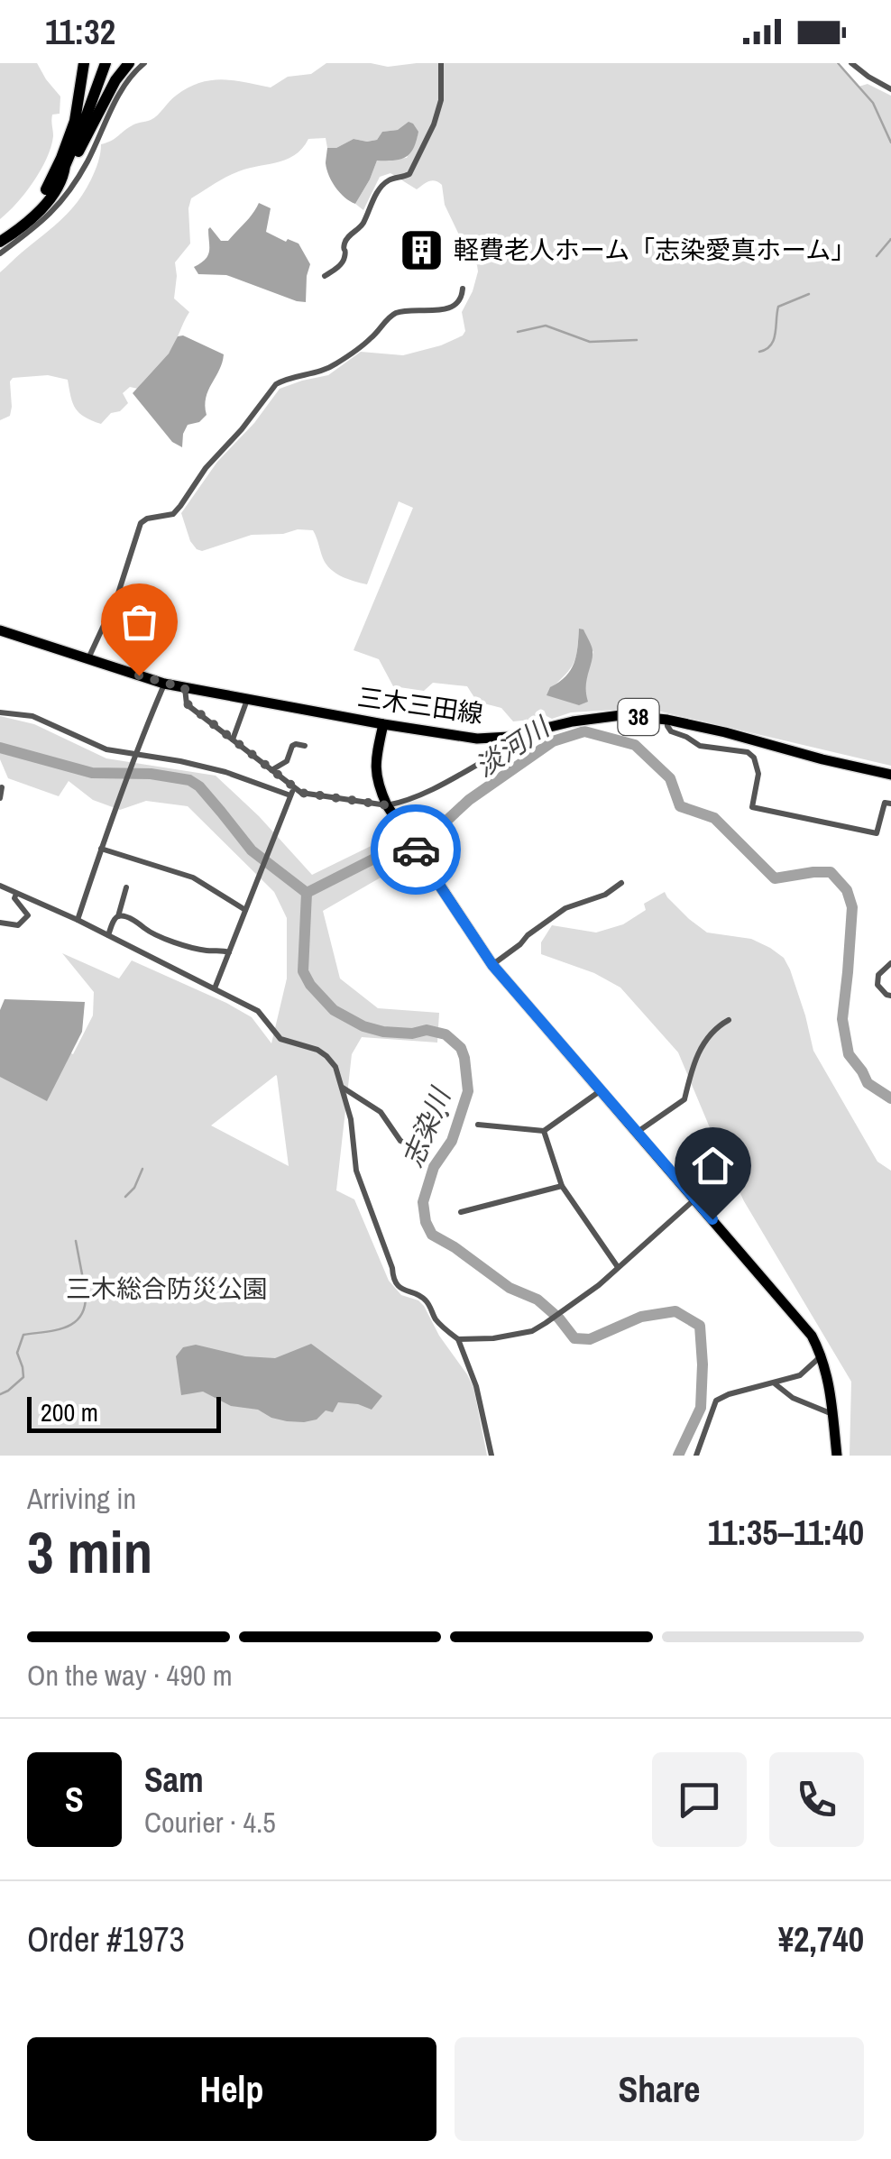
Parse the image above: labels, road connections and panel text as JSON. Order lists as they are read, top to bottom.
{
  "streets": {
    "main road": ["三木三田線", "38"]
  },
  "water": ["淡河川", "志染川"],
  "parks": ["三木総合防災公園"],
  "places": {
    "building": ["軽費老人ホーム「志染愛真ホーム」"]
  },
  "scale_bar": "200 m",
  "page": {
    "status": "11:32",
    "scale": "200 m",
    "heading": ["3 min", "Arriving in", "11:35–11:40"],
    "panel": [
      "Sam",
      "Courier · 4.5",
      "Order #1973",
      "¥2,740"
    ],
    "bar": "On the way · 490 m",
    "round": "S",
    "buttons": ["Help", "Share"]
  }
}
